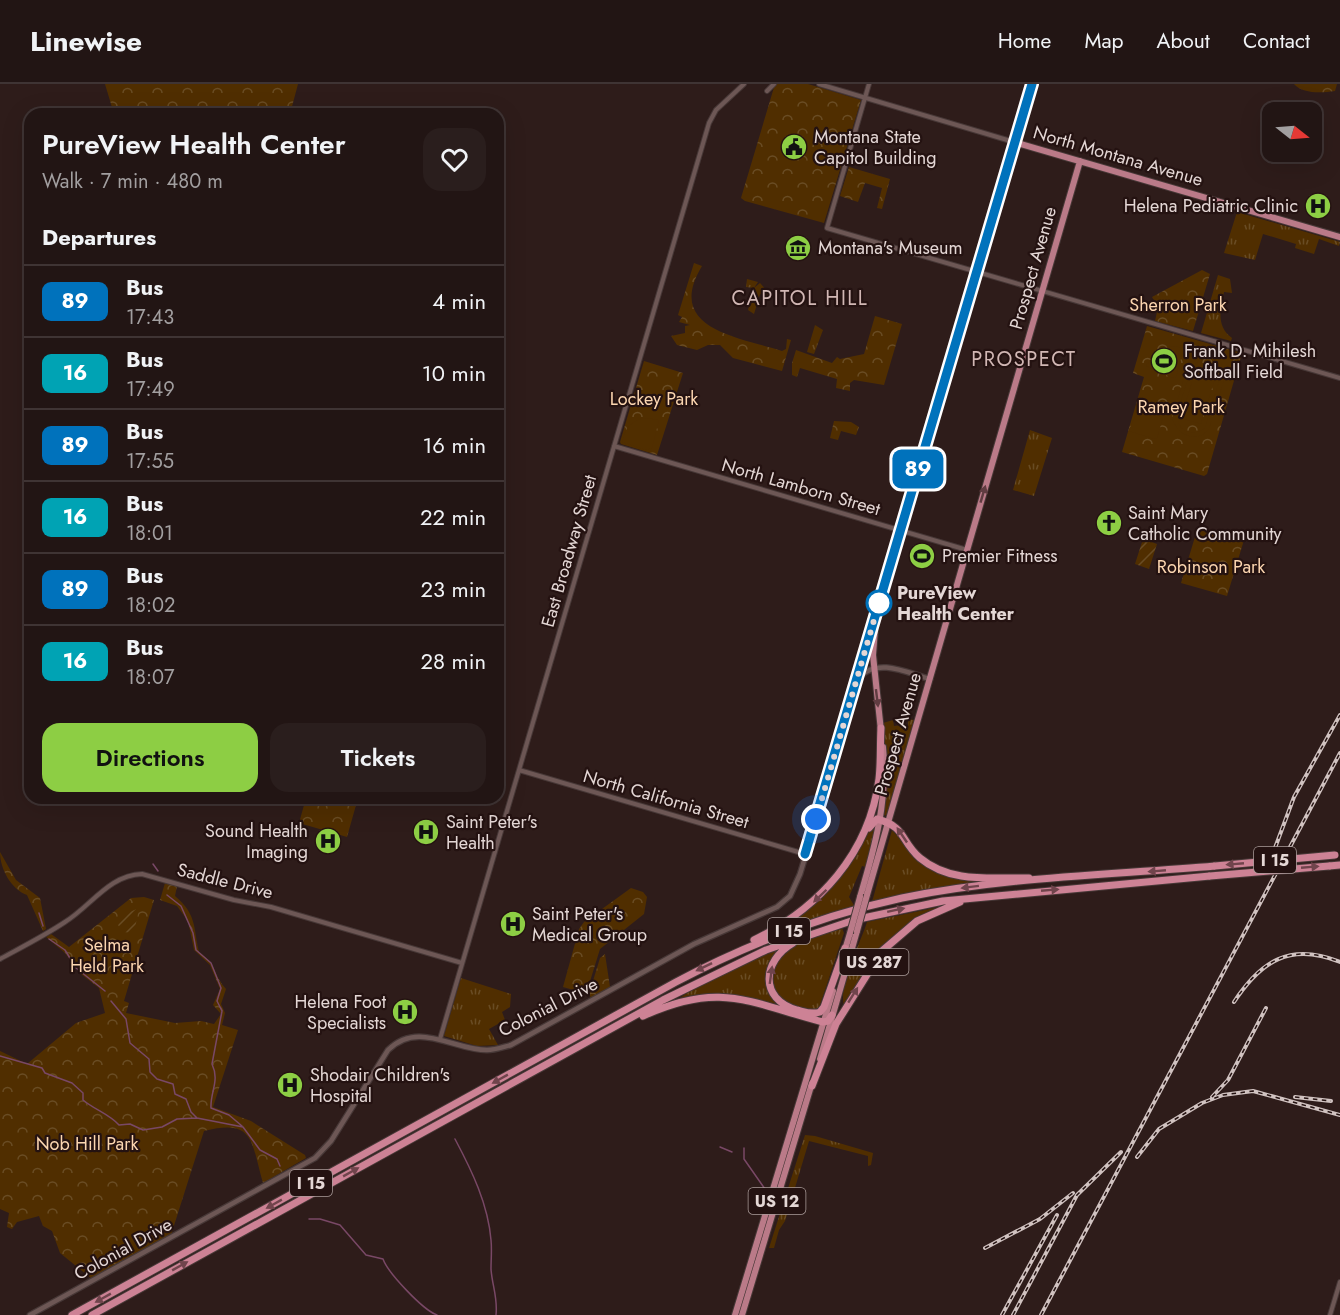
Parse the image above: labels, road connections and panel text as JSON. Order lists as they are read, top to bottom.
{
  "streets": {
    "highway": [
      "North Montana Avenue",
      "Prospect Avenue",
      "I 15",
      "US 287",
      "US 12"
    ],
    "main road": ["Colonial Drive"],
    "street": [
      "North Lamborn Street",
      "East Broadway Street",
      "North California Street",
      "Saddle Drive"
    ]
  },
  "crossings": [
    ["North Montana Avenue", "Prospect Avenue"],
    ["Prospect Avenue", "North Lamborn Street"],
    ["Prospect Avenue", "US 287"],
    ["North Lamborn Street", "East Broadway Street"],
    ["East Broadway Street", "North California Street"],
    ["East Broadway Street", "Saddle Drive"],
    ["East Broadway Street", "Colonial Drive"],
    ["North California Street", "Colonial Drive"],
    ["I 15", "US 287"]
  ],
  "districts": ["CAPITOL HILL", "PROSPECT"],
  "parks": [
    "Sherron Park",
    "Lockey Park",
    "Ramey Park",
    "Robinson Park",
    "Selma Held Park",
    "Nob Hill Park"
  ],
  "places": {
    "public building": ["Montana State Capitol Building"],
    "hospital": [
      "Helena Pediatric Clinic",
      "Saint Peter's Health",
      "Sound Health Imaging",
      "Saint Peter's Medical Group",
      "Helena Foot Specialists",
      "Shodair Children's Hospital"
    ],
    "museum": ["Montana's Museum"],
    "sports": ["Frank D. Mihilesh Softball Field", "Premier Fitness"],
    "church": ["Saint Mary Catholic Community"],
    "other": ["PureView Health Center"]
  },
  "lines": ["bus line 89"],
  "north": "right",
  "page": {
    "header": "Linewise",
    "nav": [
      "Home",
      "Map",
      "About",
      "Contact"
    ],
    "on_map": "89",
    "heading": [
      ["PureView Health Center", "Walk · 7 min · 480 m"],
      "Departures"
    ],
    "list": [
      {
        "mark": "89",
        "name": "Bus",
        "note": "17:43",
        "value": "4 min"
      },
      {
        "mark": "16",
        "name": "Bus",
        "note": "17:49",
        "value": "10 min"
      },
      {
        "mark": "89",
        "name": "Bus",
        "note": "17:55",
        "value": "16 min"
      },
      {
        "mark": "16",
        "name": "Bus",
        "note": "18:01",
        "value": "22 min"
      },
      {
        "mark": "89",
        "name": "Bus",
        "note": "18:02",
        "value": "23 min"
      },
      {
        "mark": "16",
        "name": "Bus",
        "note": "18:07",
        "value": "28 min"
      }
    ],
    "buttons": ["Directions", "Tickets"]
  }
}
